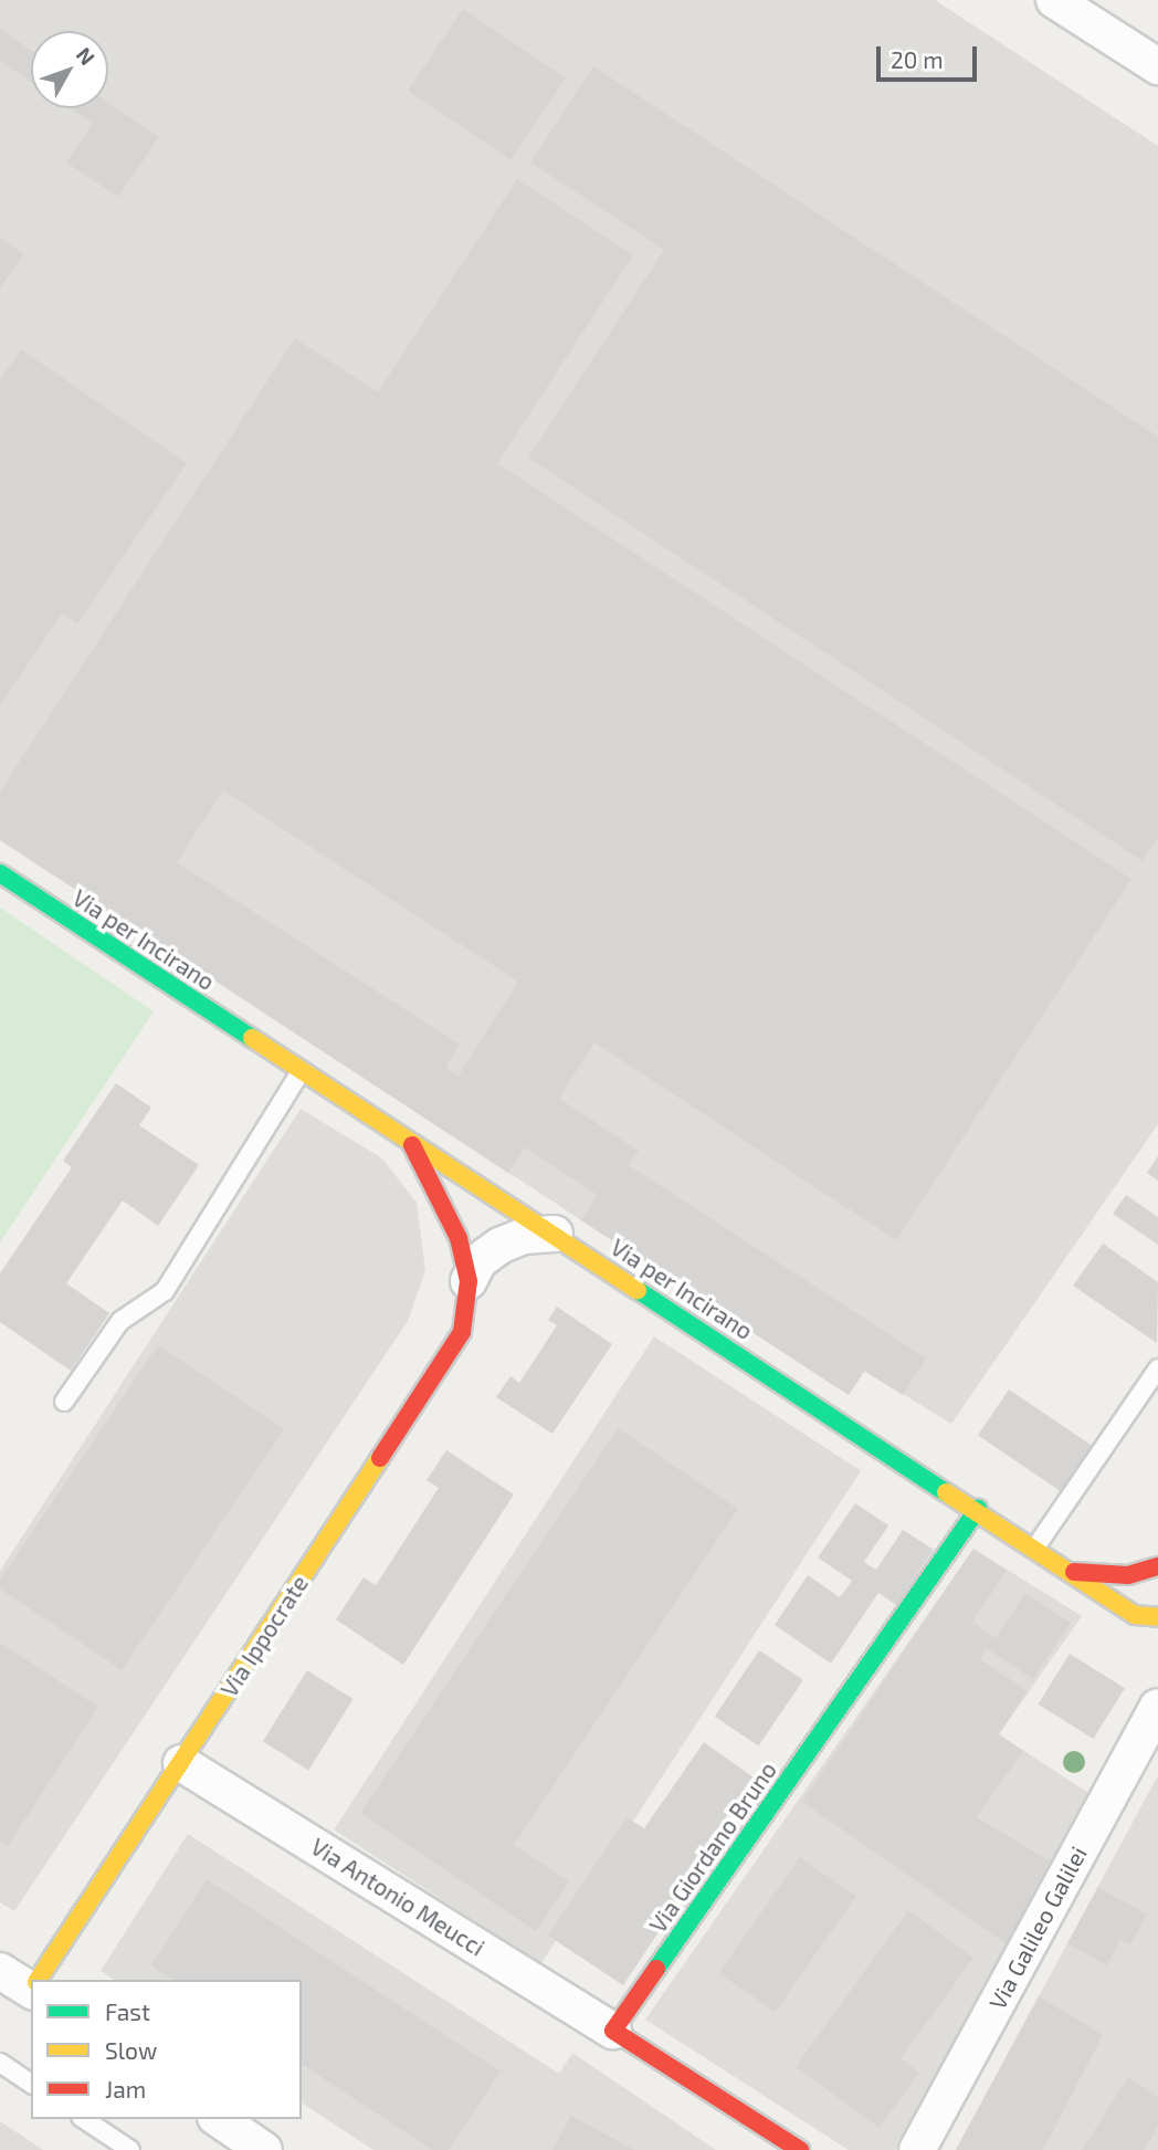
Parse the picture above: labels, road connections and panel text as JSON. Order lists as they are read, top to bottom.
{
  "streets": {
    "street": [
      "Via per Incirano",
      "Via Ippocrate",
      "Via Giordano Bruno",
      "Via Antonio Meucci",
      "Via Galileo Galilei"
    ]
  },
  "crossings": [
    ["Via per Incirano", "Via Ippocrate"],
    ["Via per Incirano", "Via Giordano Bruno"],
    ["Via Ippocrate", "Via Antonio Meucci"],
    ["Via Giordano Bruno", "Via Antonio Meucci"]
  ],
  "legend": ["Fast", "Slow", "Jam"],
  "scale_bar": "20 m",
  "north": "top right"
}
